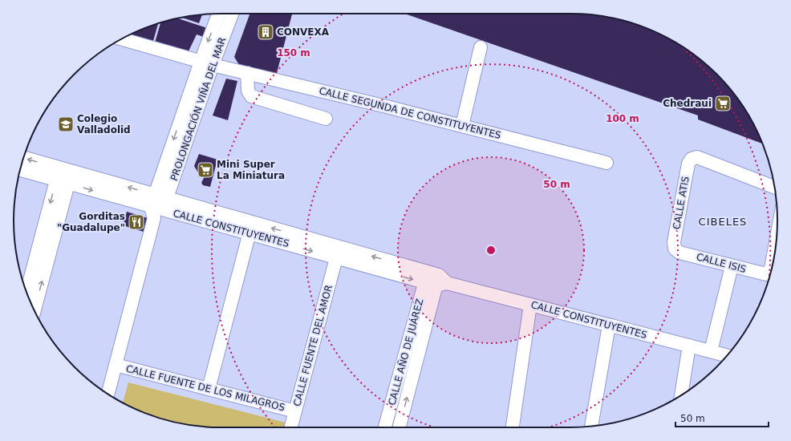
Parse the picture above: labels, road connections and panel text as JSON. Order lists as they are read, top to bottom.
{
  "streets": {
    "street": [
      "PROLONGACIÓN VIÑA DEL MAR",
      "CALLE SEGUNDA DE CONSTITUYENTES",
      "CALLE ATIS",
      "CALLE CONSTITUYENTES",
      "CALLE ISIS",
      "CALLE FUENTE DEL AMOR",
      "CALLE AÑO DE JUÁREZ",
      "CALLE FUENTE DE LOS MILAGROS"
    ]
  },
  "crossings": [
    ["PROLONGACIÓN VIÑA DEL MAR", "CALLE SEGUNDA DE CONSTITUYENTES"],
    ["PROLONGACIÓN VIÑA DEL MAR", "CALLE CONSTITUYENTES"],
    ["CALLE ATIS", "CALLE ISIS"],
    ["CALLE CONSTITUYENTES", "CALLE FUENTE DEL AMOR"],
    ["CALLE CONSTITUYENTES", "CALLE AÑO DE JUÁREZ"],
    ["CALLE FUENTE DEL AMOR", "CALLE FUENTE DE LOS MILAGROS"]
  ],
  "districts": ["CIBELES"],
  "places": {
    "building": ["CONVEXA"],
    "supermarket": ["Chedraui", "Mini Super La Miniatura"],
    "school or university": ["Colegio Valladolid"],
    "restaurant": ["Gorditas \"Guadalupe\""]
  },
  "scale_bar": "50 m",
  "rings": ["150 m", "100 m", "50 m"]
}
